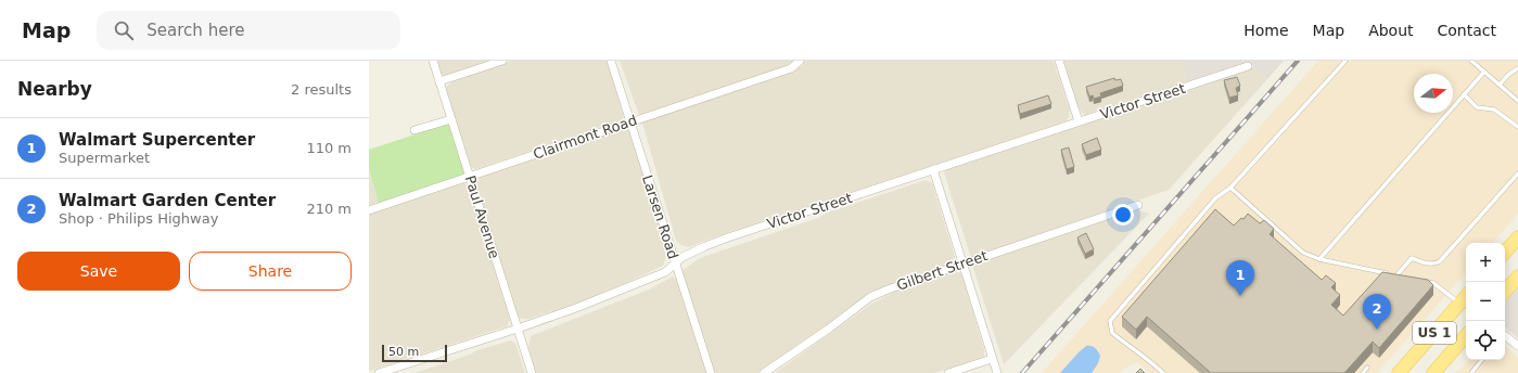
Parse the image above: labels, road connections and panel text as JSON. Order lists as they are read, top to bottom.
{
  "streets": {
    "main road": ["US 1"],
    "street": [
      "Victor Street",
      "Clairmont Road",
      "Paul Avenue",
      "Larsen Road",
      "Gilbert Street"
    ]
  },
  "crossings": [
    ["Victor Street", "Paul Avenue"],
    ["Victor Street", "Larsen Road"],
    ["Clairmont Road", "Paul Avenue"],
    ["Clairmont Road", "Larsen Road"]
  ],
  "scale_bar": "50 m",
  "north": "right",
  "page": {
    "header": "Map",
    "search": "Search here",
    "nav": [
      "Home",
      "Map",
      "About",
      "Contact"
    ],
    "heading": ["Nearby", "2 results"],
    "list": [
      {
        "mark": "1",
        "name": "Walmart Supercenter",
        "note": "Supermarket",
        "value": "110 m"
      },
      {
        "mark": "2",
        "name": "Walmart Garden Center",
        "note": "Shop · Philips Highway",
        "value": "210 m"
      }
    ],
    "buttons": ["Save", "Share"],
    "map_buttons": ["+", "−"],
    "pins": ["1", "2"],
    "scale": "50 m"
  }
}
